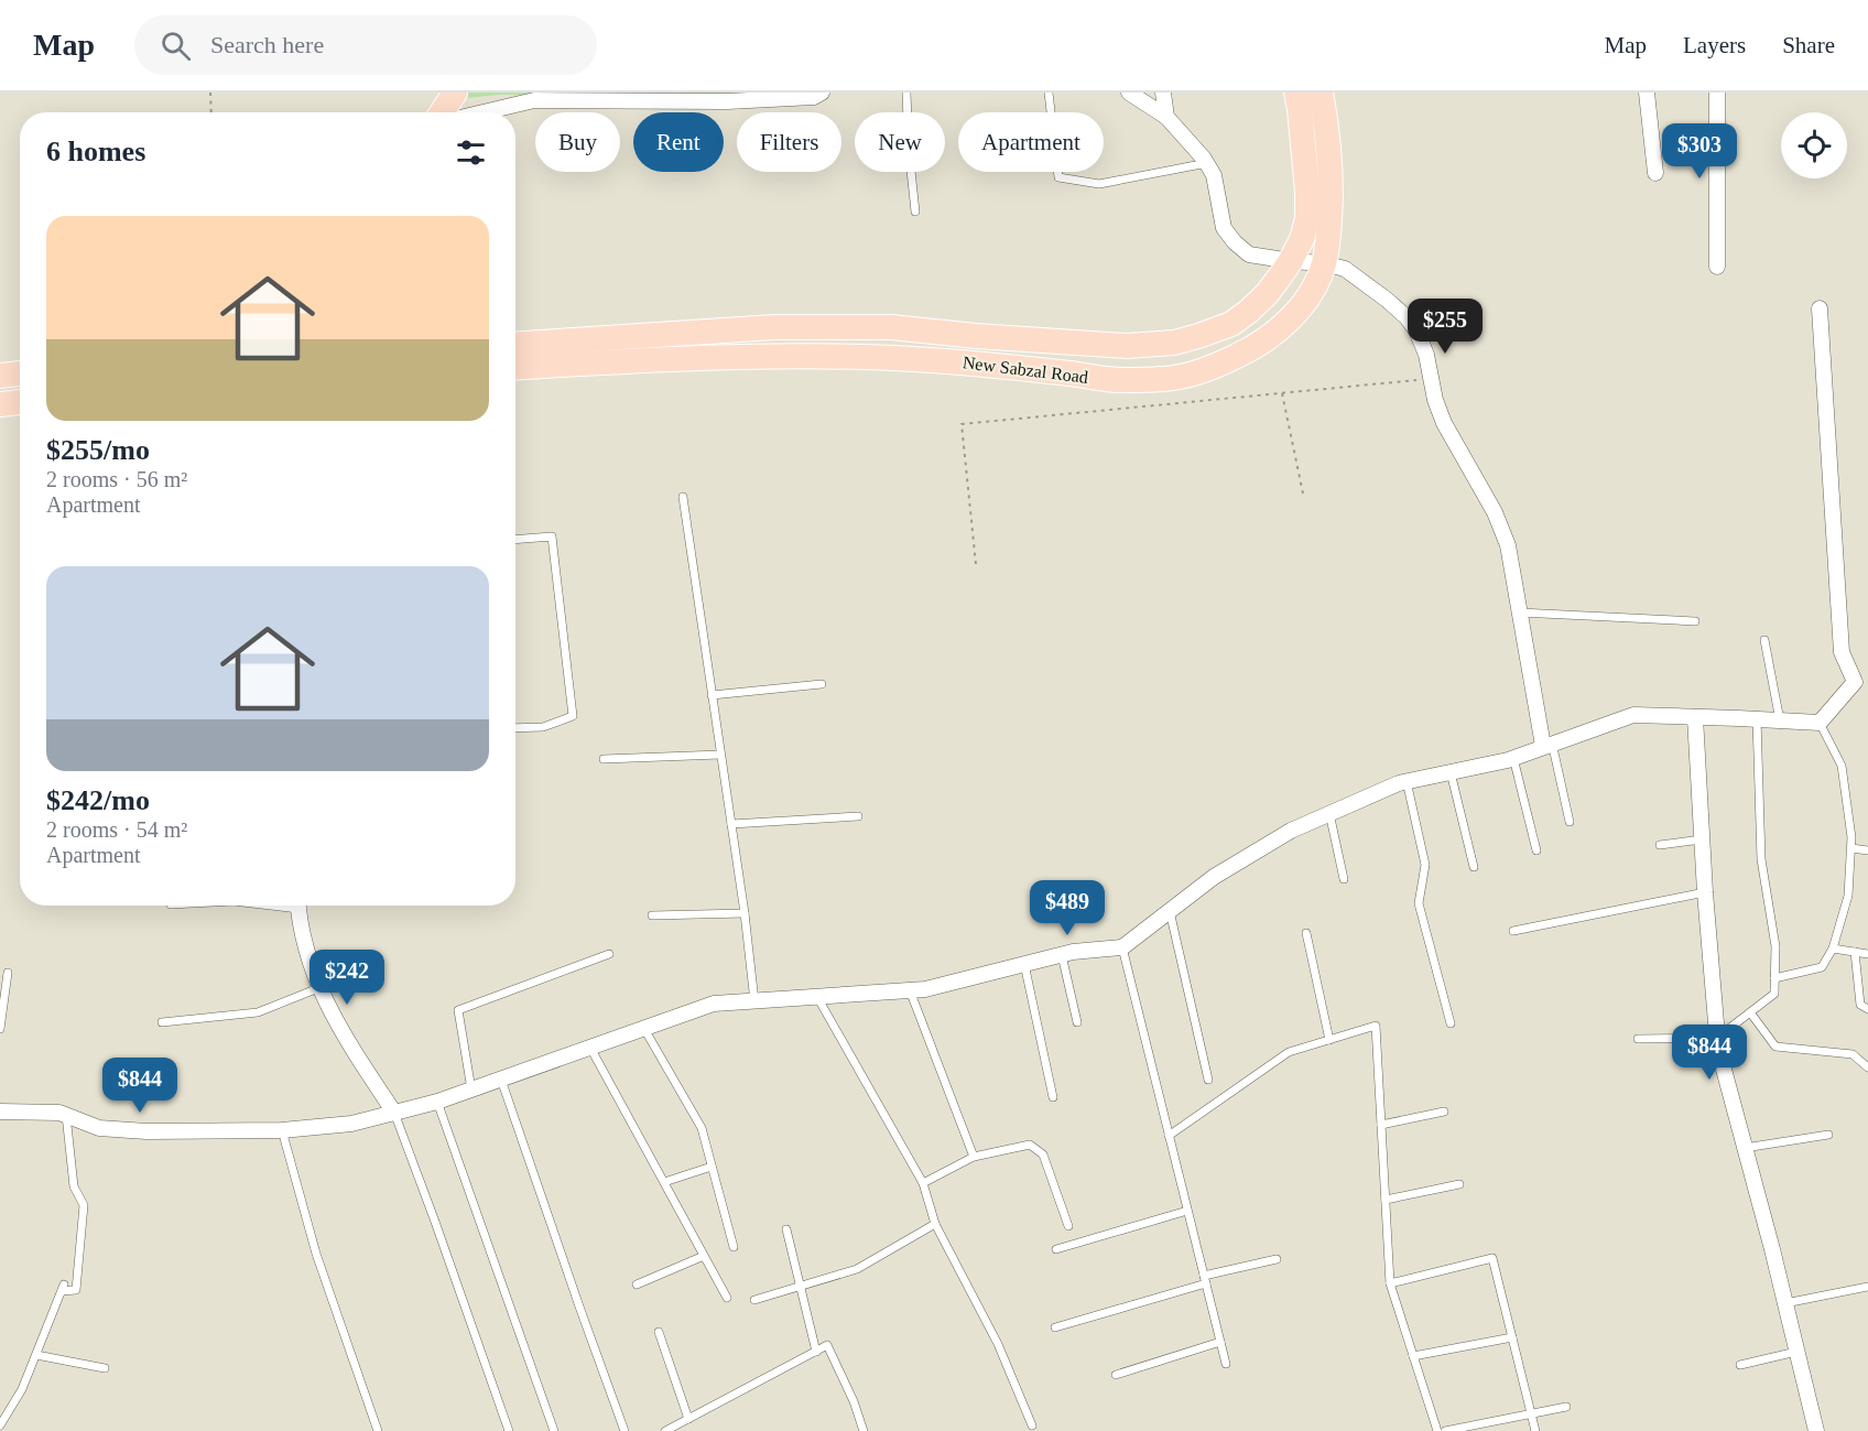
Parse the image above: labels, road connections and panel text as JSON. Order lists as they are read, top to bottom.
{
  "streets": {
    "main road": ["New Sabzal Road"]
  },
  "page": {
    "header": "Map",
    "search": "Search here",
    "nav": ["Map", "Layers", "Share"],
    "chip": [
      "Buy",
      "Rent",
      "Filters",
      "New",
      "Apartment"
    ],
    "heading": "6 homes",
    "price": [
      "$303",
      "$255",
      "$489",
      "$242",
      "$844",
      "$844"
    ],
    "list": [
      {
        "name": "$255/mo",
        "note": "2 rooms · 56 m² · Apartment"
      },
      {
        "name": "$242/mo",
        "note": "2 rooms · 54 m² · Apartment"
      }
    ]
  }
}
